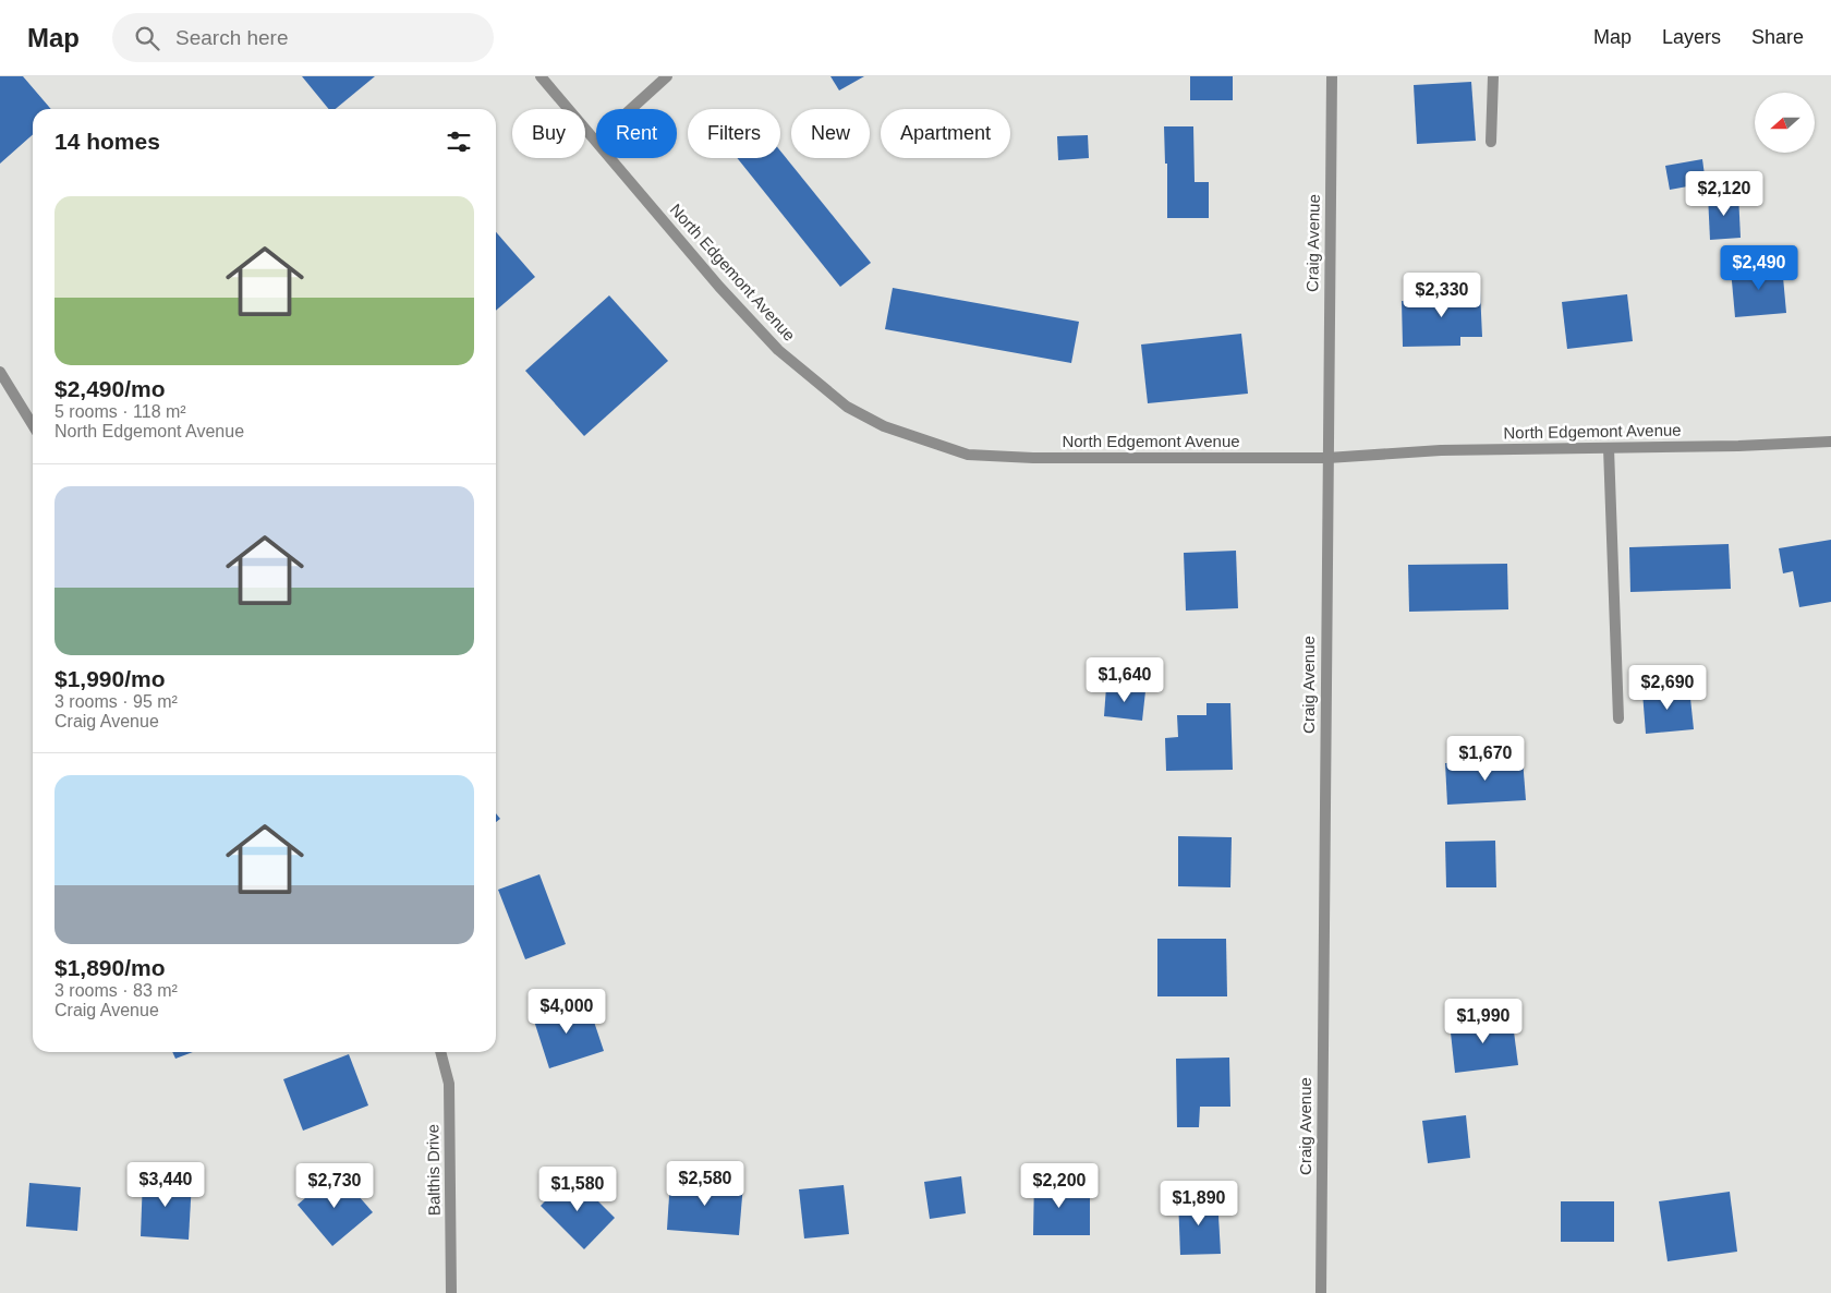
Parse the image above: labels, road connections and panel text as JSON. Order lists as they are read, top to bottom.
{
  "streets": {
    "street": ["Craig Avenue", "North Edgemont Avenue", "Balthis Drive"]
  },
  "crossings": [
    ["Craig Avenue", "North Edgemont Avenue"]
  ],
  "north": "left",
  "page": {
    "header": "Map",
    "search": "Search here",
    "nav": ["Map", "Layers", "Share"],
    "chip": [
      "Buy",
      "Rent",
      "Filters",
      "New",
      "Apartment"
    ],
    "heading": "14 homes",
    "price": [
      "$2,120",
      "$2,490",
      "$2,330",
      "$1,640",
      "$2,690",
      "$1,670",
      "$4,000",
      "$1,990",
      "$2,580",
      "$3,440",
      "$2,730",
      "$2,200",
      "$1,580",
      "$1,890"
    ],
    "list": [
      {
        "name": "$2,490/mo",
        "note": "5 rooms · 118 m² · North Edgemont Avenue"
      },
      {
        "name": "$1,990/mo",
        "note": "3 rooms · 95 m² · Craig Avenue"
      },
      {
        "name": "$1,890/mo",
        "note": "3 rooms · 83 m² · Craig Avenue"
      }
    ]
  }
}
